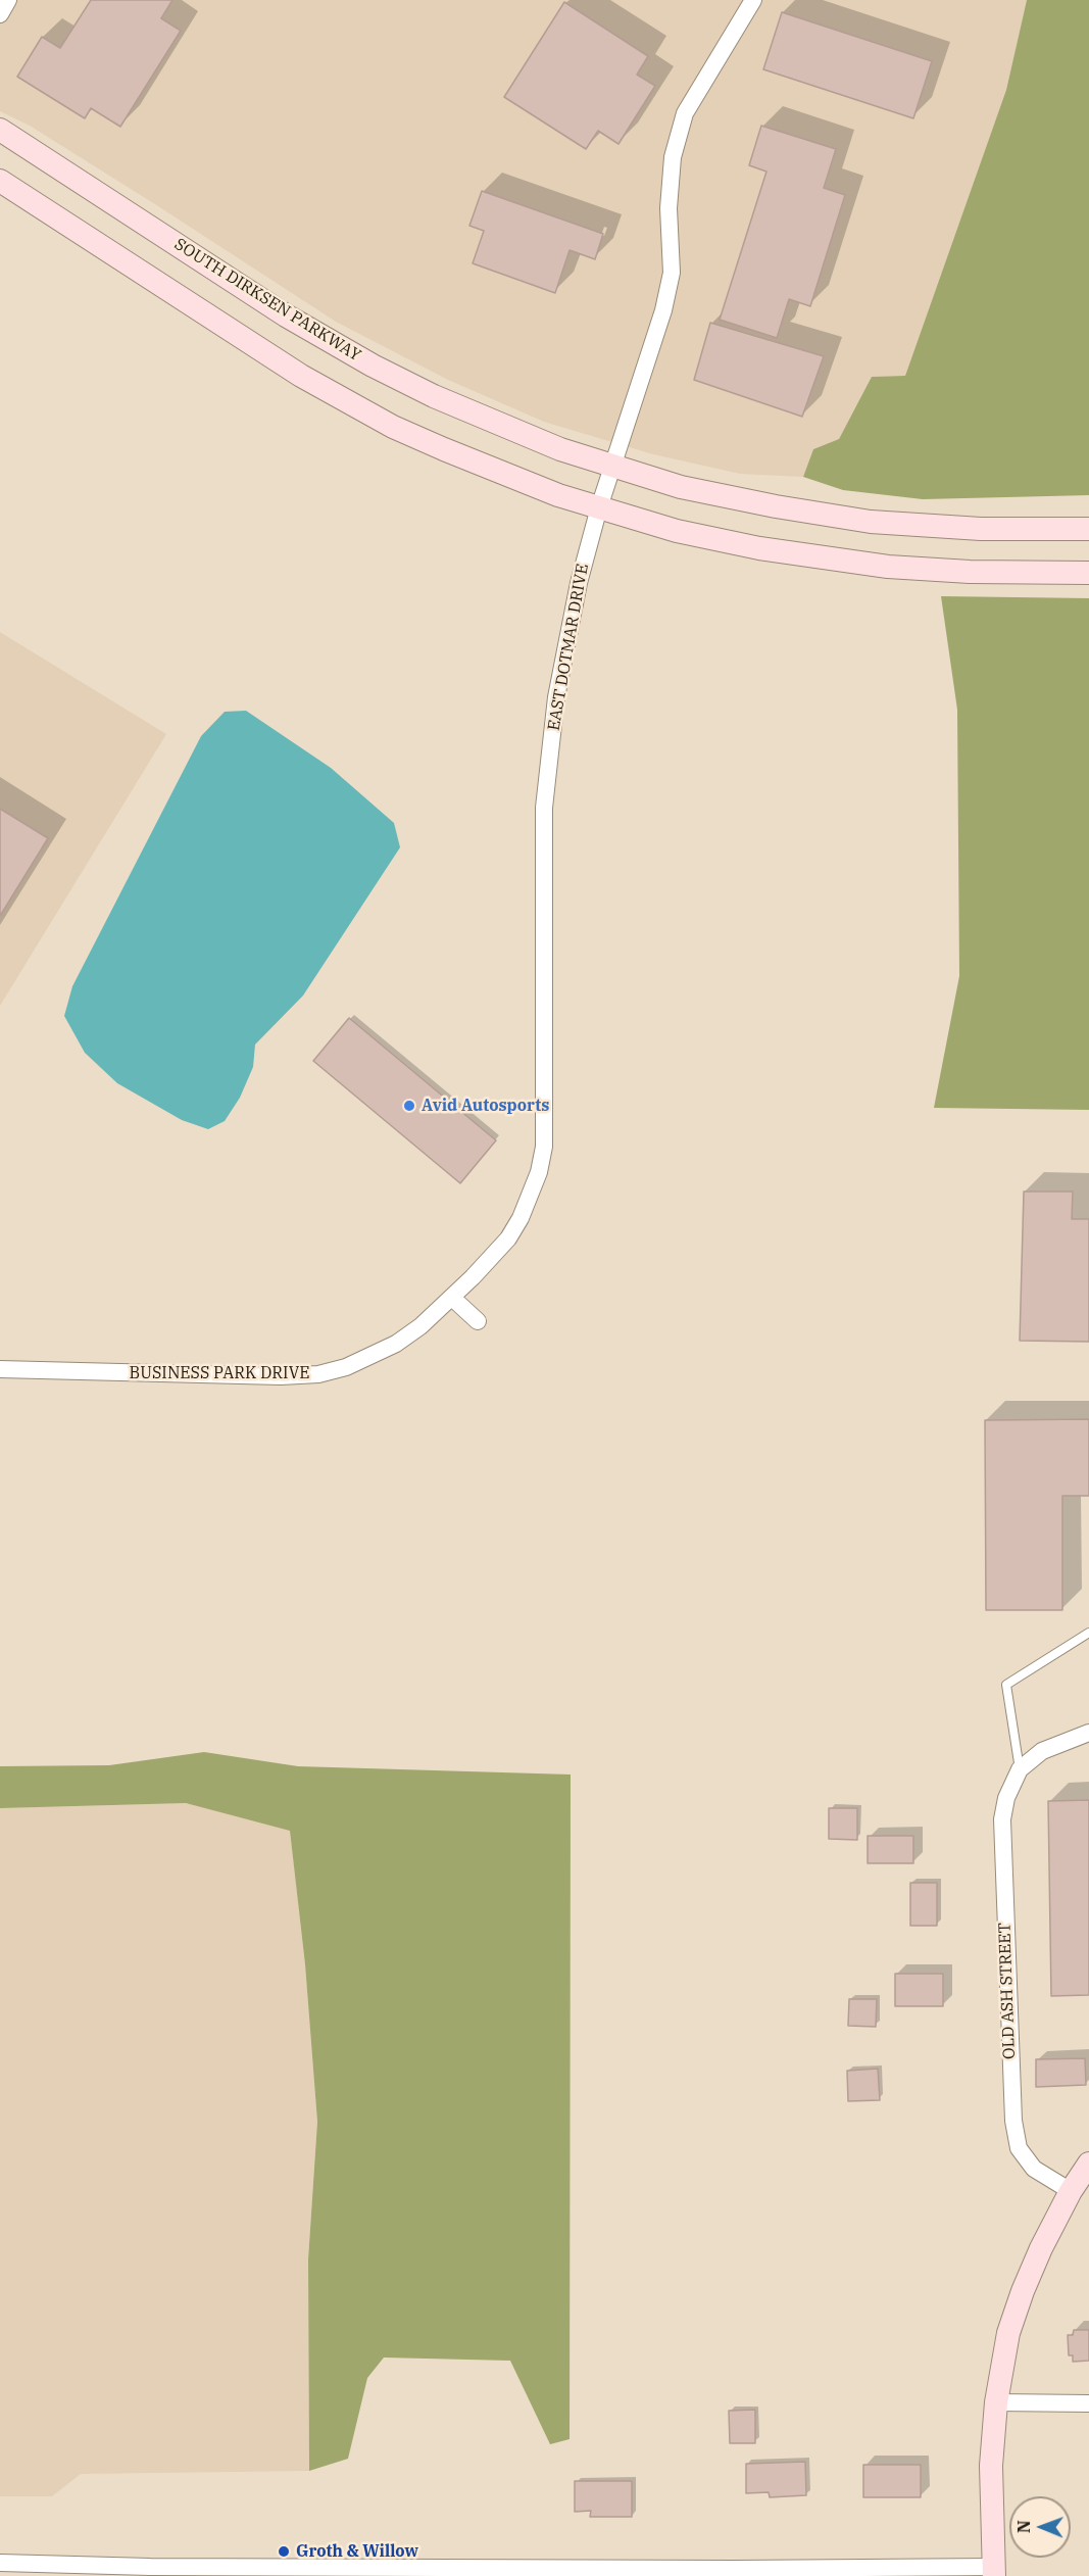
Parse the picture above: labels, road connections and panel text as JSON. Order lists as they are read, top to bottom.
{
  "streets": {
    "main road": ["SOUTH DIRKSEN PARKWAY"],
    "street": ["EAST DOTMAR DRIVE", "BUSINESS PARK DRIVE", "OLD ASH STREET"]
  },
  "crossings": [
    ["SOUTH DIRKSEN PARKWAY", "EAST DOTMAR DRIVE"],
    ["EAST DOTMAR DRIVE", "BUSINESS PARK DRIVE"]
  ],
  "places": ["Avid Autosports", "Groth & Willow"],
  "north": "left"
}
